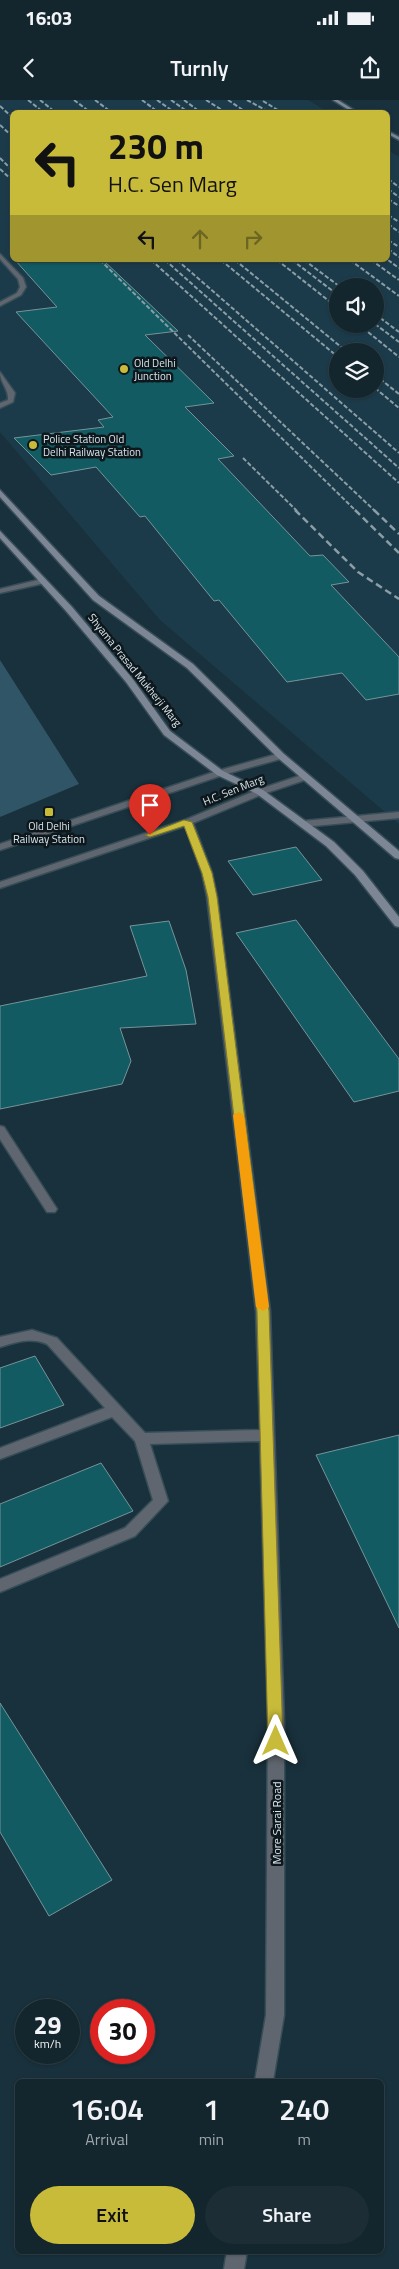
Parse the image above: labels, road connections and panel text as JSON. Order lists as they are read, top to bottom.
{
  "streets": {
    "main road": ["Shyama Prasad Mukherji Marg"],
    "street": ["H.C. Sen Marg", "More Sarai Road"]
  },
  "crossings": [
    ["Shyama Prasad Mukherji Marg", "H.C. Sen Marg"],
    ["H.C. Sen Marg", "More Sarai Road"]
  ],
  "places": {
    "other": ["Old Delhi Junction", "Police Station Old Delhi Railway Station"],
    "transit": ["Old Delhi Railway Station"]
  },
  "page": {
    "status": "16:03",
    "header": "Turnly",
    "turn": ["230 m", "H.C. Sen Marg"],
    "speed": "29 km/h",
    "limit": "30",
    "eta": [
      "16:04",
      "Arrival",
      "1",
      "min",
      "240",
      "m"
    ],
    "buttons": ["Exit", "Share"]
  }
}
